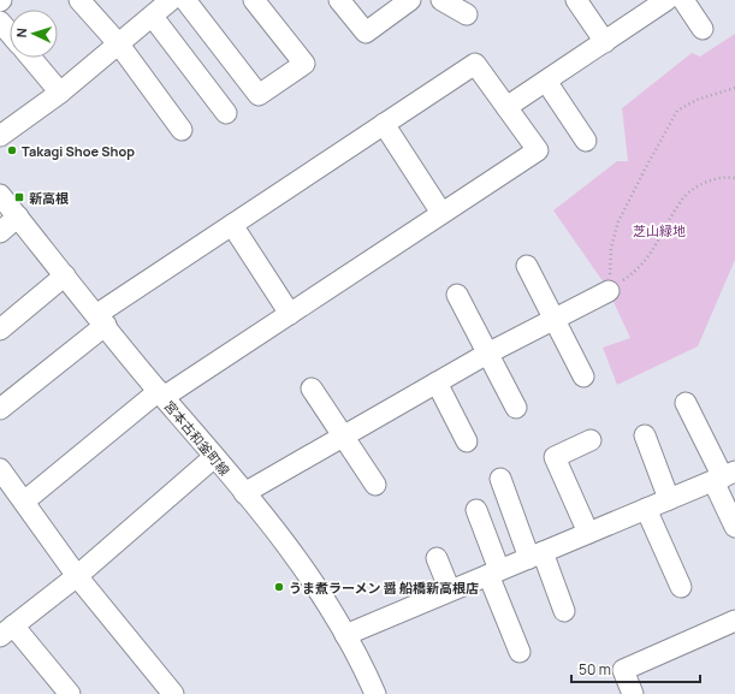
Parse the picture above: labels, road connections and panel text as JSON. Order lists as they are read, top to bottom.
{
  "streets": {
    "street": ["宮本古和釜町線"]
  },
  "parks": ["芝山緑地"],
  "places": {
    "other": ["Takagi Shoe Shop", "うま煮ラーメン 醤 船橋新高根店"],
    "transit": ["新高根"]
  },
  "scale_bar": "50 m",
  "north": "left"
}
